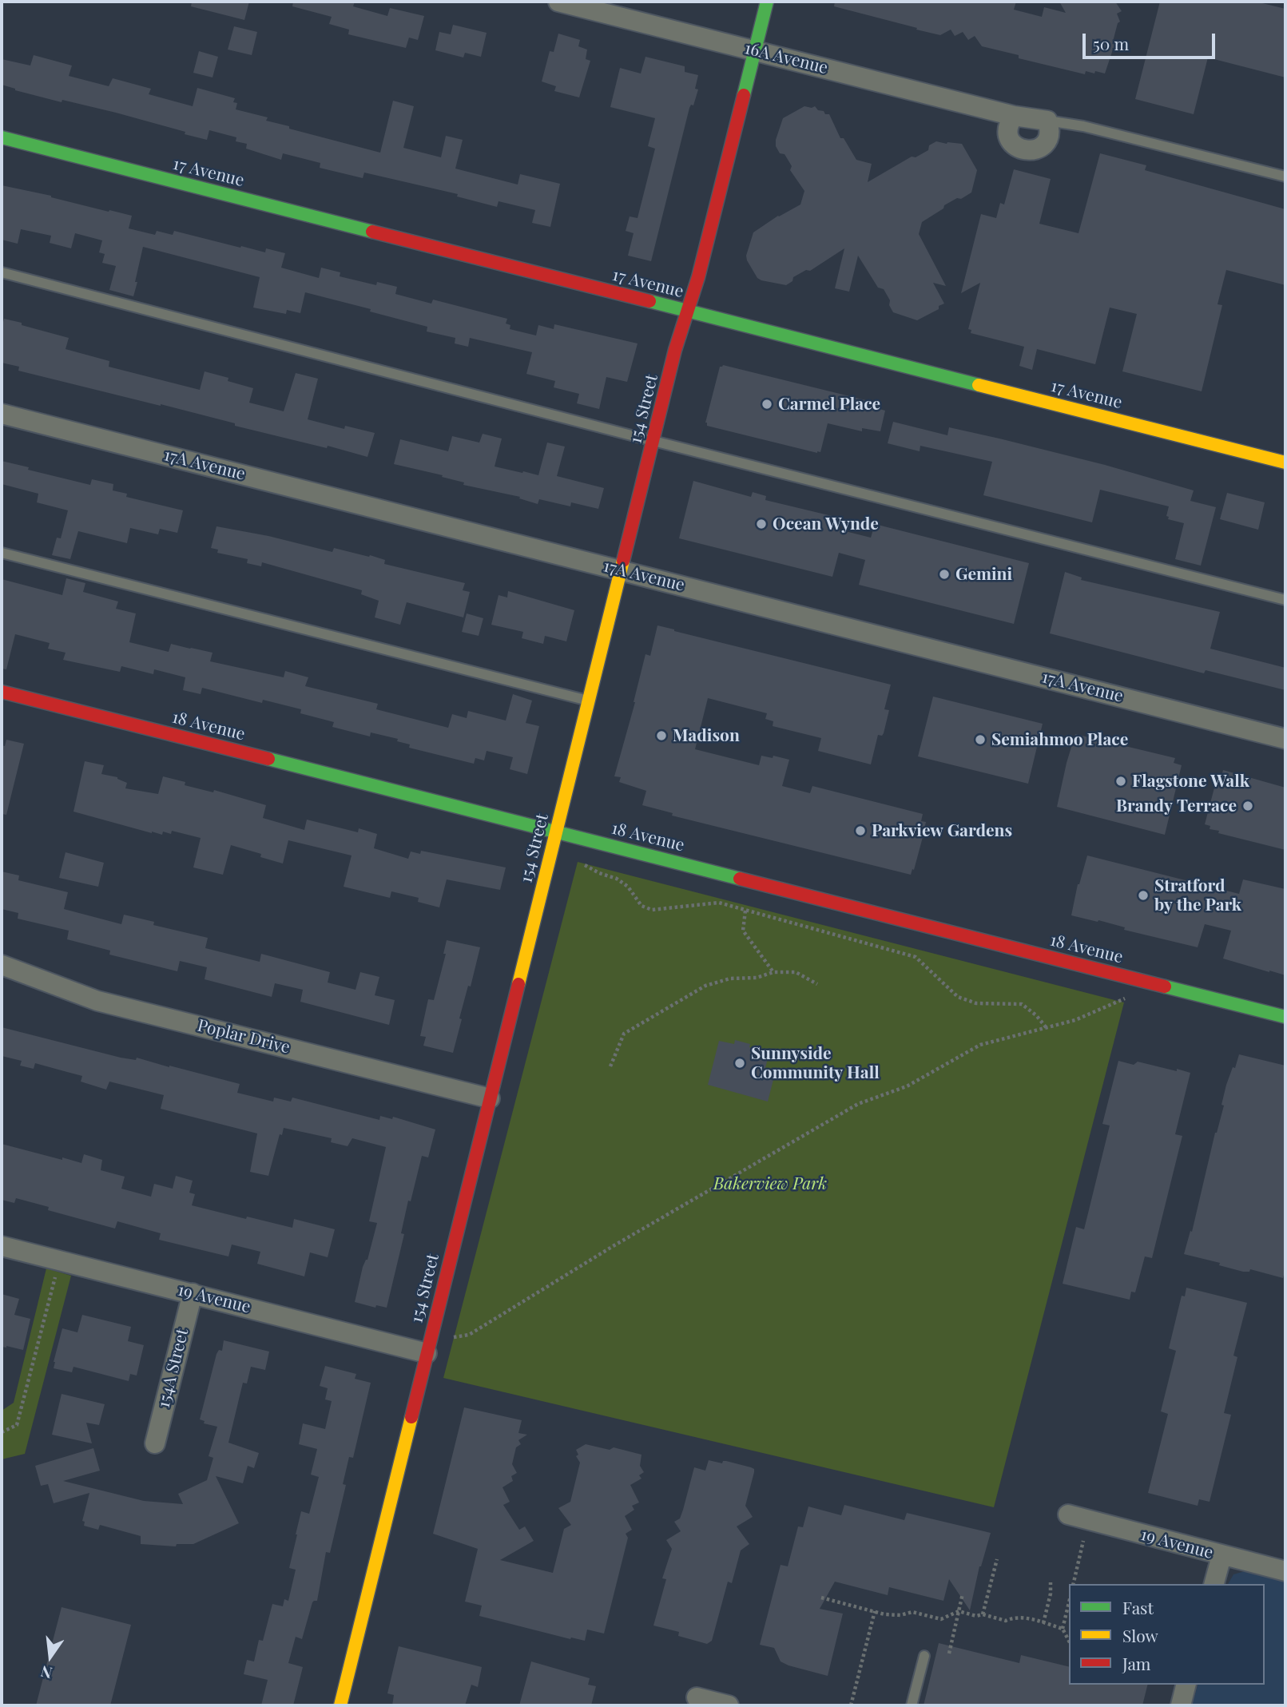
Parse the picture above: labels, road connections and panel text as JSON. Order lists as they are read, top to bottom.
{
  "streets": {
    "street": [
      "16A Avenue",
      "17 Avenue",
      "154 Street",
      "17A Avenue",
      "18 Avenue",
      "Poplar Drive",
      "19 Avenue",
      "154A Street"
    ]
  },
  "crossings": [
    ["16A Avenue", "154 Street"],
    ["17 Avenue", "154 Street"],
    ["154 Street", "17A Avenue"],
    ["154 Street", "18 Avenue"],
    ["154 Street", "Poplar Drive"],
    ["154 Street", "19 Avenue"],
    ["19 Avenue", "154A Street"]
  ],
  "parks": ["Bakerview Park"],
  "places": [
    "Carmel Place",
    "Ocean Wynde",
    "Gemini",
    "Madison",
    "Semiahmoo Place",
    "Flagstone Walk",
    "Brandy Terrace",
    "Parkview Gardens",
    "Stratford by the Park",
    "Sunnyside Community Hall"
  ],
  "legend": ["Fast", "Slow", "Jam"],
  "scale_bar": "50 m",
  "north": "bottom"
}
